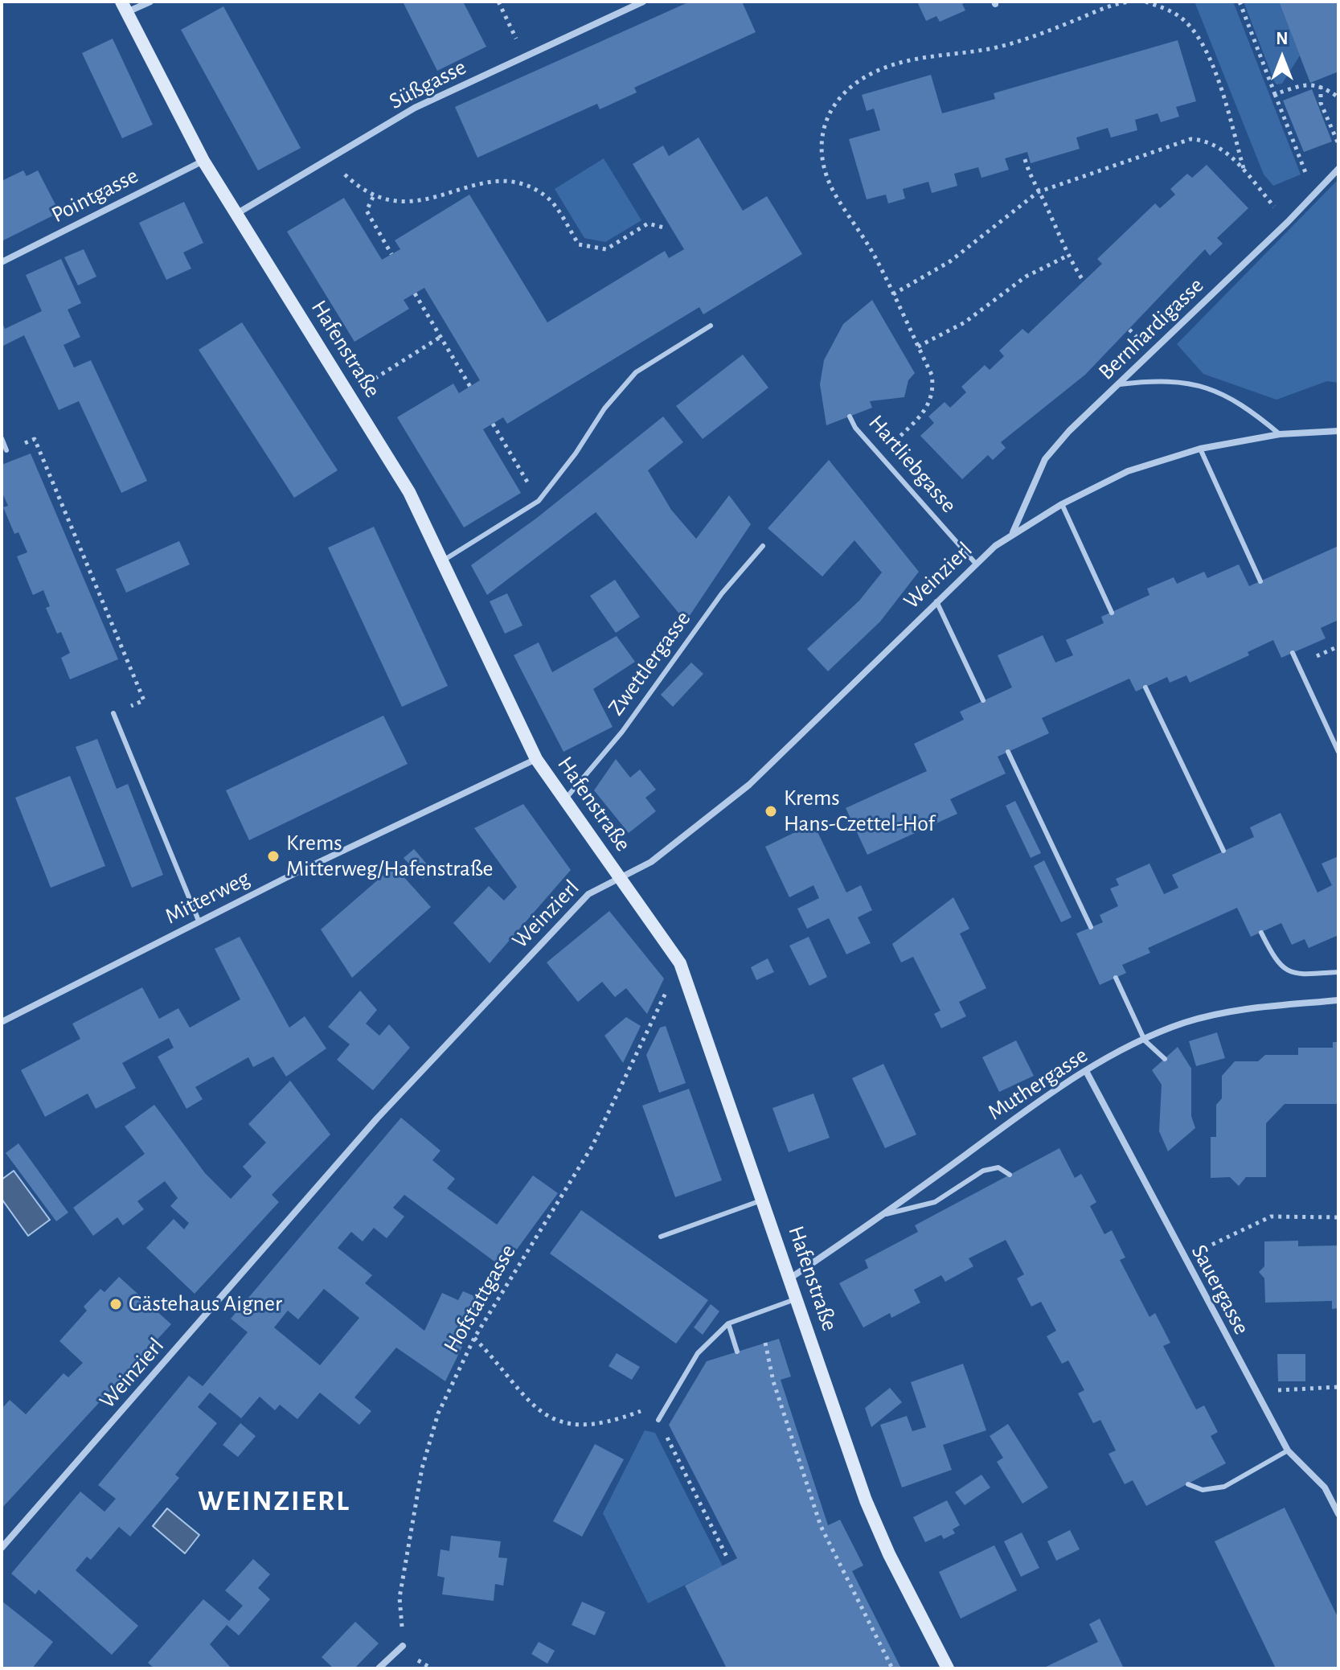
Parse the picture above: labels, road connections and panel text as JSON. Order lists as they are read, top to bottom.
{
  "streets": {
    "street": [
      "Süßgasse",
      "Pointgasse",
      "Bernhardigasse",
      "Hafenstraße",
      "Weinzierl",
      "Mitterweg",
      "Muthergasse",
      "Sauergasse"
    ],
    "lane": ["Hartliebgasse", "Zwettlergasse"],
    "path": ["Hofstattgasse"]
  },
  "crossings": [
    ["Süßgasse", "Hafenstraße"],
    ["Pointgasse", "Hafenstraße"],
    ["Bernhardigasse", "Weinzierl"],
    ["Hafenstraße", "Weinzierl"],
    ["Hafenstraße", "Zwettlergasse"],
    ["Hafenstraße", "Mitterweg"],
    ["Hafenstraße", "Muthergasse"],
    ["Hafenstraße", "Hofstattgasse"],
    ["Hartliebgasse", "Weinzierl"],
    ["Muthergasse", "Sauergasse"]
  ],
  "districts": ["WEINZIERL"],
  "places": ["Krems Hans-Czettel-Hof", "Krems Mitterweg/Hafenstraße", "Gästehaus Aigner"],
  "north": "top"
}
